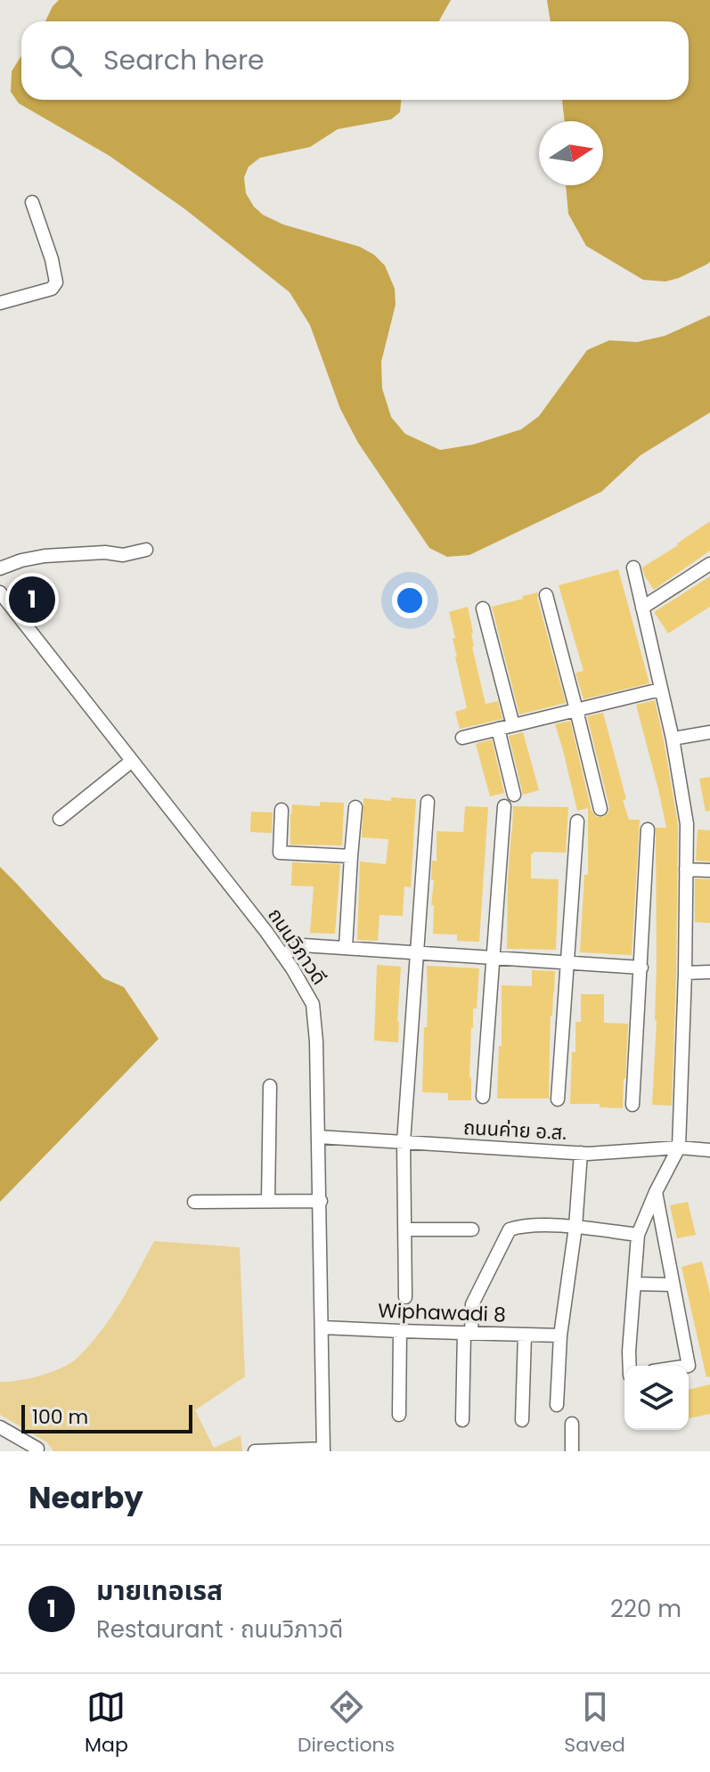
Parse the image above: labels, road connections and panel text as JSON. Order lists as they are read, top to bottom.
{
  "streets": {
    "street": ["ถนนวิภาวดี", "ถนนค่าย อ.ส.", "Wiphawadi 8"]
  },
  "crossings": [
    ["ถนนวิภาวดี", "ถนนค่าย อ.ส."],
    ["ถนนวิภาวดี", "Wiphawadi 8"]
  ],
  "scale_bar": "100 m",
  "north": "right",
  "page": {
    "search": "Search here",
    "pins": "1",
    "scale": "100 m",
    "heading": "Nearby",
    "list": [
      {
        "mark": "1",
        "name": "มายเทอเรส",
        "note": "Restaurant · ถนนวิภาวดี",
        "value": "220 m"
      }
    ],
    "nav": ["Map", "Directions", "Saved"]
  }
}
